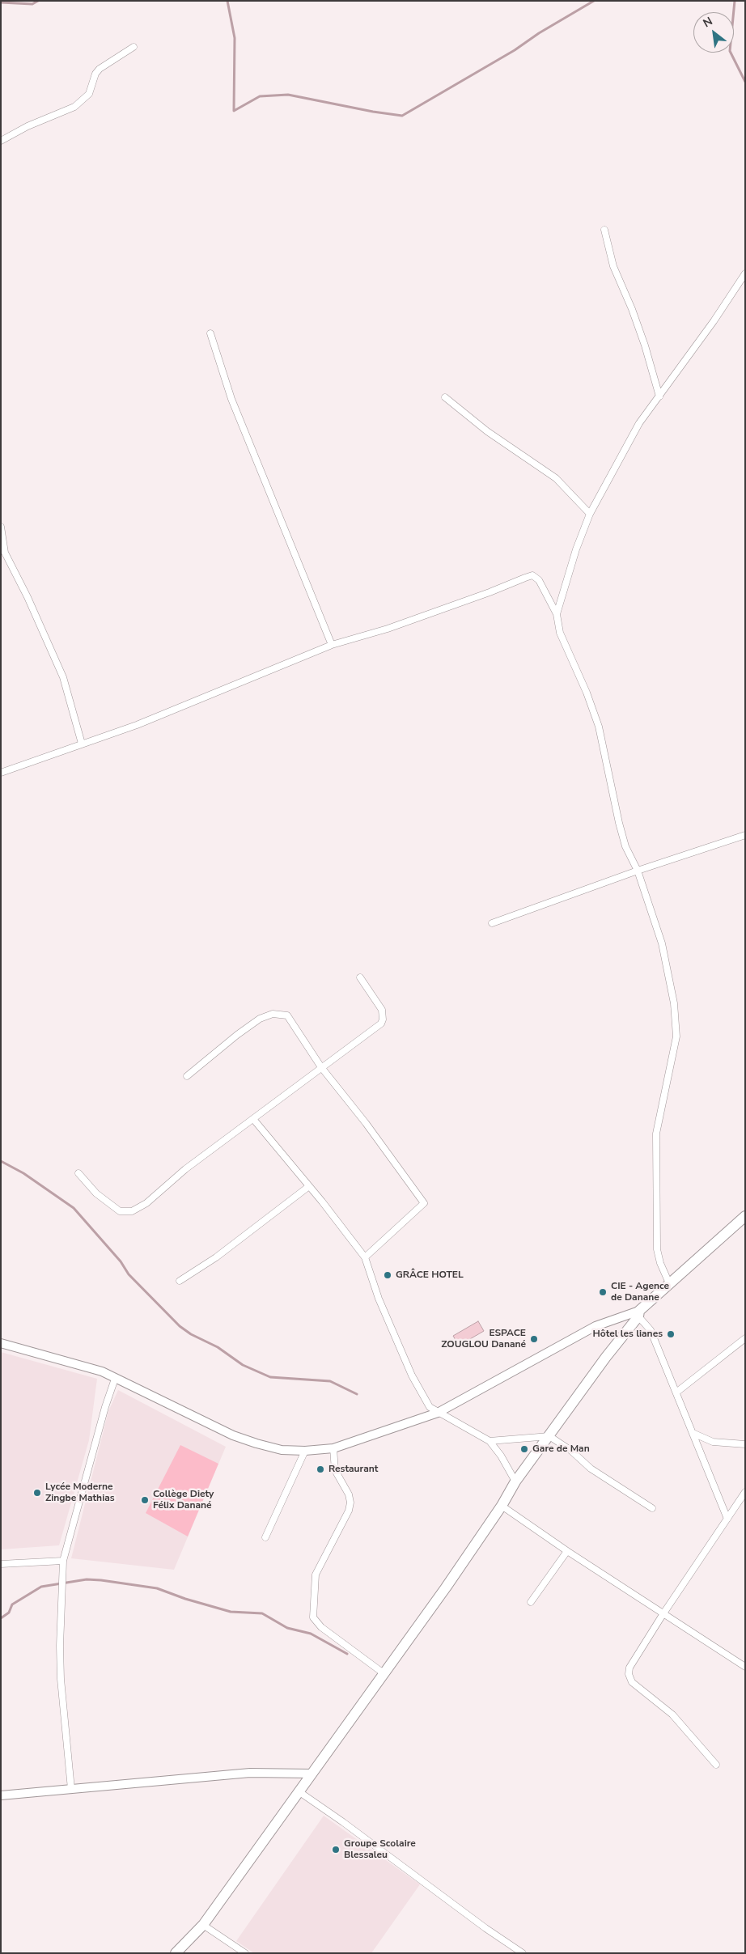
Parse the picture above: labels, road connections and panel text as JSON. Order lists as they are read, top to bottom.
{
  "places": [
    "GRÂCE HOTEL",
    "CIE - Agence de Danane",
    "Hôtel les lianes",
    "ESPACE ZOUGLOU Danané",
    "Gare de Man",
    "Restaurant",
    "Lycée Moderne Zingbe Mathias",
    "Collège Diety Félix Danané",
    "Groupe Scolaire Blessaleu"
  ],
  "north": "top left"
}
